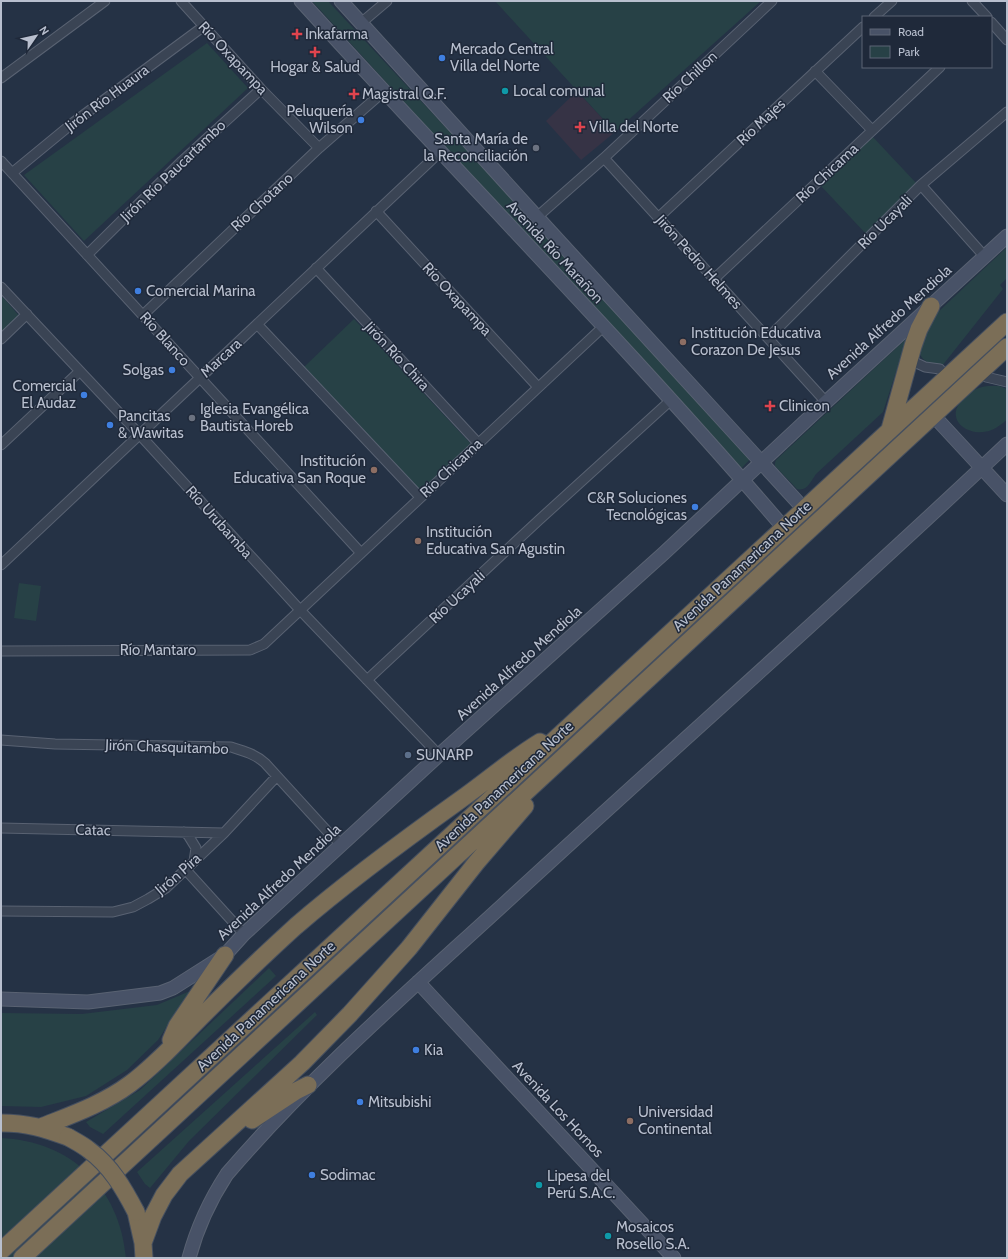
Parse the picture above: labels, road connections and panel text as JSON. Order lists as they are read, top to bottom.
{
  "streets": {
    "highway": ["Avenida Panamericana Norte"],
    "main road": ["Avenida Río Marañon", "Avenida Alfredo Mendiola", "Avenida Los Hornos"],
    "street": [
      "Río Oxapampa",
      "Río Chillon",
      "Jirón Río Huaura",
      "Río Majes",
      "Jirón Río Paucartambo",
      "Río Chicama",
      "Río Chotano",
      "Río Ucayali",
      "Jirón Pedro Helmes",
      "Río Blanco",
      "Jirón Río Chira",
      "Marcara",
      "Río Urubamba",
      "Río Mantaro",
      "Jirón Chasquitambo",
      "Catac",
      "Jirón Pira"
    ]
  },
  "crossings": [
    ["Río Oxapampa", "Jirón Río Huaura"],
    ["Río Oxapampa", "Jirón Río Paucartambo"],
    ["Río Oxapampa", "Río Chicama"],
    ["Río Oxapampa", "Río Chotano"],
    ["Río Oxapampa", "Marcara"],
    ["Río Chillon", "Avenida Río Marañon"],
    ["Río Chillon", "Jirón Pedro Helmes"],
    ["Jirón Río Huaura", "Río Blanco"],
    ["Río Majes", "Jirón Pedro Helmes"],
    ["Jirón Río Paucartambo", "Río Blanco"],
    ["Río Chicama", "Avenida Río Marañon"],
    ["Río Chicama", "Jirón Pedro Helmes"],
    ["Río Chicama", "Río Blanco"],
    ["Río Chicama", "Jirón Río Chira"],
    ["Río Chicama", "Río Urubamba"],
    ["Río Chicama", "Río Mantaro"],
    ["Río Chotano", "Avenida Río Marañon"],
    ["Río Chotano", "Río Blanco"],
    ["Río Ucayali", "Avenida Río Marañon"],
    ["Río Ucayali", "Jirón Pedro Helmes"],
    ["Río Ucayali", "Río Urubamba"],
    ["Avenida Río Marañon", "Avenida Alfredo Mendiola"],
    ["Avenida Río Marañon", "Marcara"],
    ["Avenida Río Marañon", "Avenida Panamericana Norte"],
    ["Jirón Pedro Helmes", "Avenida Alfredo Mendiola"],
    ["Avenida Alfredo Mendiola", "Río Urubamba"],
    ["Avenida Alfredo Mendiola", "Jirón Chasquitambo"],
    ["Río Blanco", "Marcara"],
    ["Jirón Río Chira", "Marcara"],
    ["Marcara", "Río Urubamba"],
    ["Río Urubamba", "Río Mantaro"],
    ["Jirón Chasquitambo", "Jirón Pira"],
    ["Catac", "Jirón Pira"]
  ],
  "places": {
    "health": [
      "Inkafarma",
      "Hogar & Salud",
      "Magistral Q.F.",
      "Villa del Norte",
      "Clinicon"
    ],
    "other": [
      "Mercado Central Villa del Norte",
      "Local comunal",
      "Peluquería Wilson",
      "Santa María de la Reconciliación",
      "Comercial Marina",
      "Institución Educativa Corazon De Jesus",
      "Solgas",
      "Comercial El Audaz",
      "Iglesia Evangélica Bautista Horeb",
      "Pancitas & Wawitas",
      "Institución Educativa San Roque",
      "C&R Soluciones Tecnológicas",
      "Institución Educativa San Agustin",
      "SUNARP",
      "Kia",
      "Mitsubishi",
      "Universidad Continental",
      "Sodimac",
      "Lipesa del Perú S.A.C.",
      "Mosaicos Rosello S.A."
    ]
  },
  "legend": ["Road", "Park"],
  "north": "top right"
}
